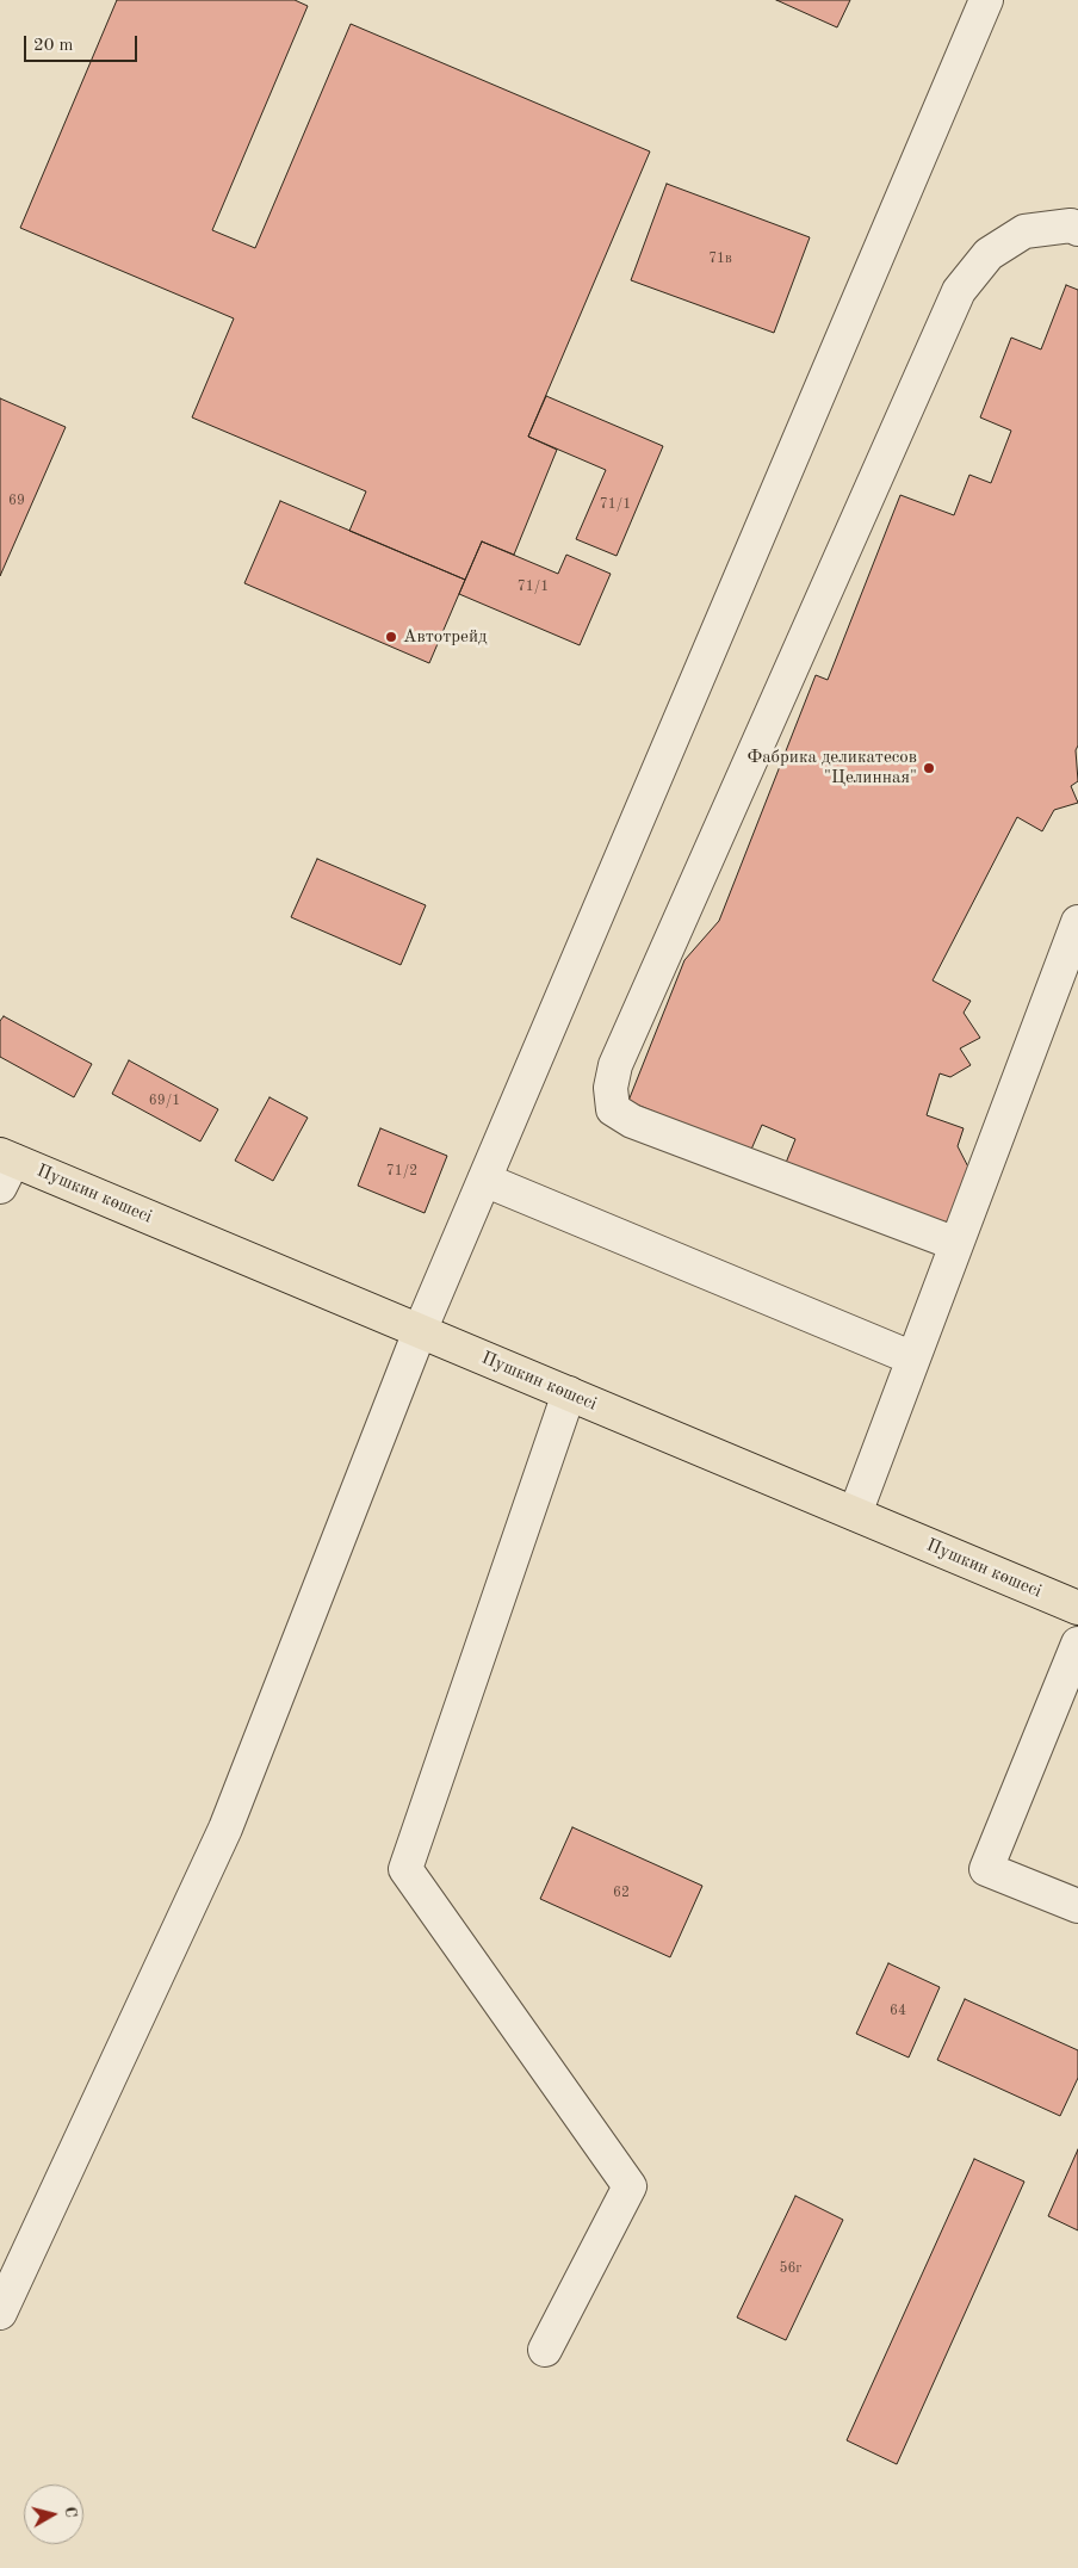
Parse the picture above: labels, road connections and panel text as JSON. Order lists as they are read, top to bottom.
{
  "streets": {
    "main road": ["Пушкин көшесі"]
  },
  "places": ["Автотрейд", "Фабрика деликатесов \"Целинная\""],
  "house_numbers": [
    "71в",
    "69",
    "71/1",
    "71/1",
    "69/1",
    "71/2",
    "62",
    "64",
    "56г"
  ],
  "scale_bar": "20 m",
  "north": "right"
}
